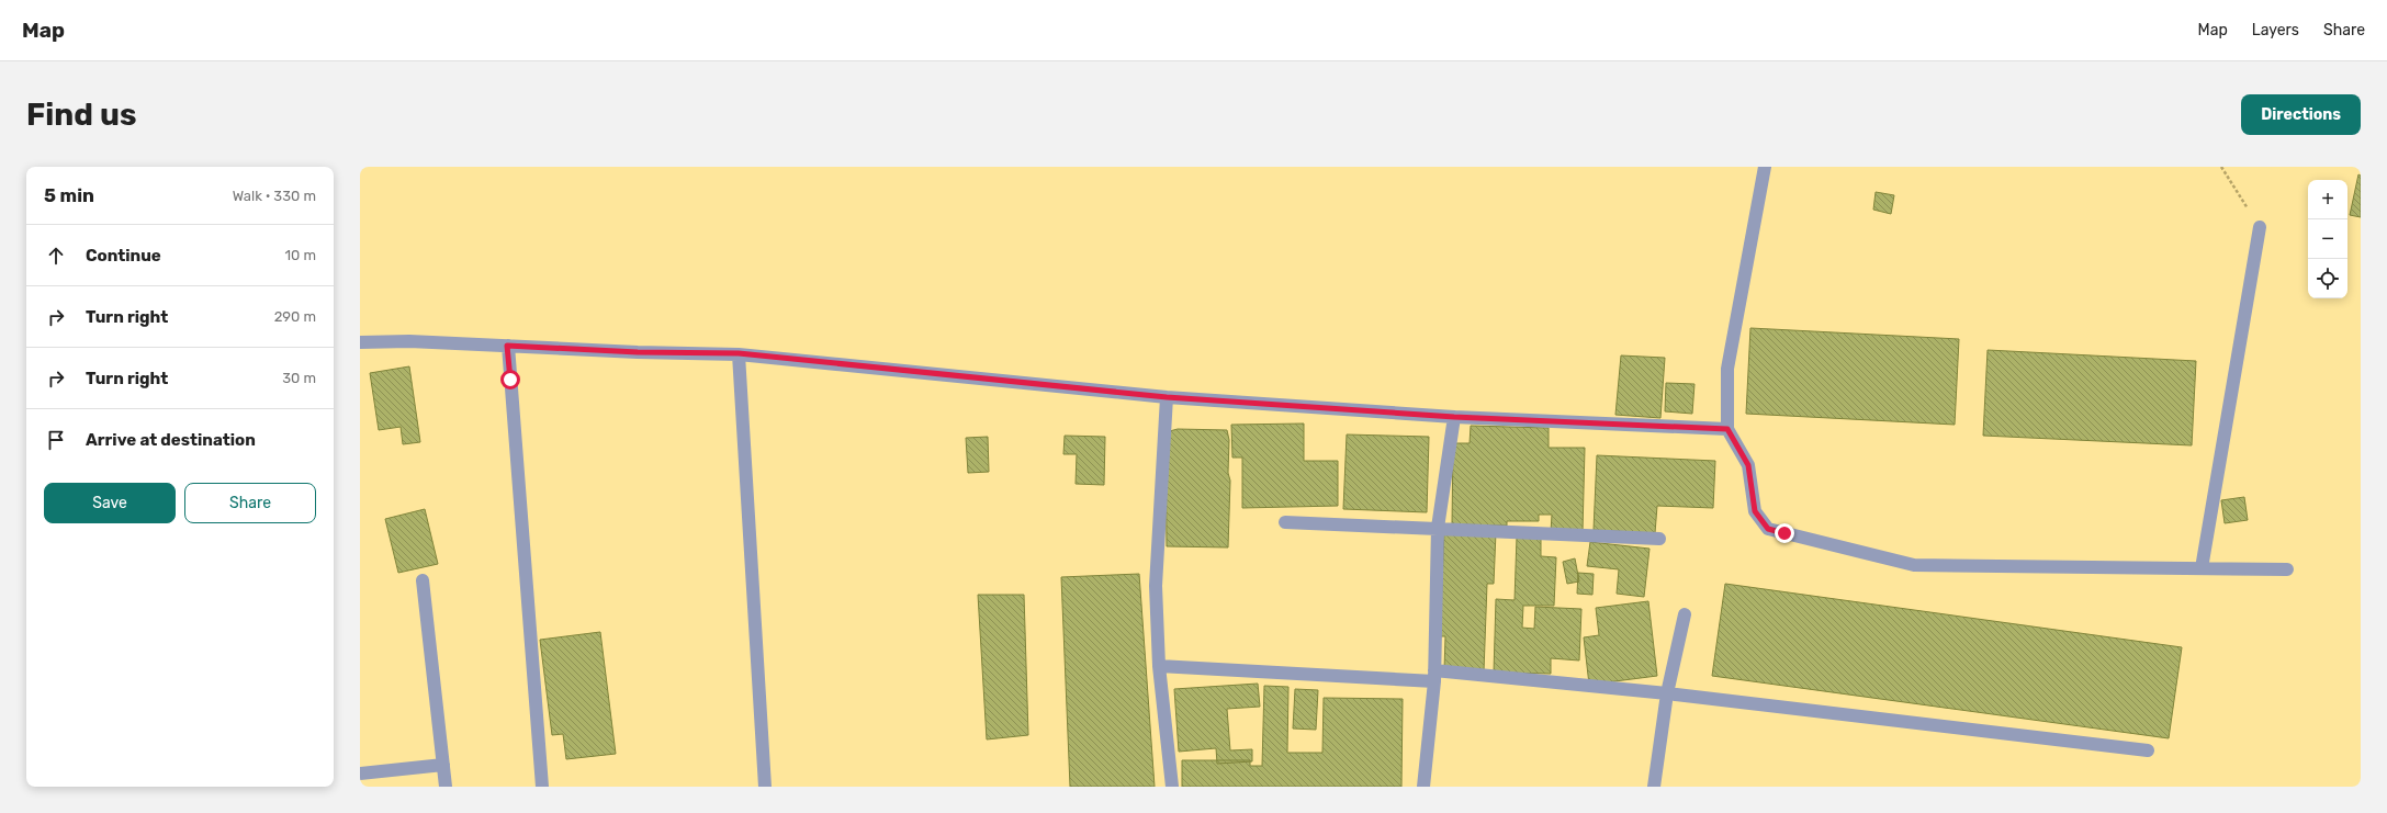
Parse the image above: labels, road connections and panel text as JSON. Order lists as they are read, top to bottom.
{
  "page": {
    "header": "Map",
    "nav": ["Map", "Layers", "Share"],
    "buttons": [
      "Directions",
      ["Save", "Share"]
    ],
    "title": "Find us",
    "heading": ["5 min", "Walk · 330 m"],
    "map_buttons": ["+", "−"],
    "list": [
      ["Continue", "10 m"],
      ["Turn right", "290 m"],
      ["Turn right", "30 m"],
      "Arrive at destination"
    ]
  }
}
